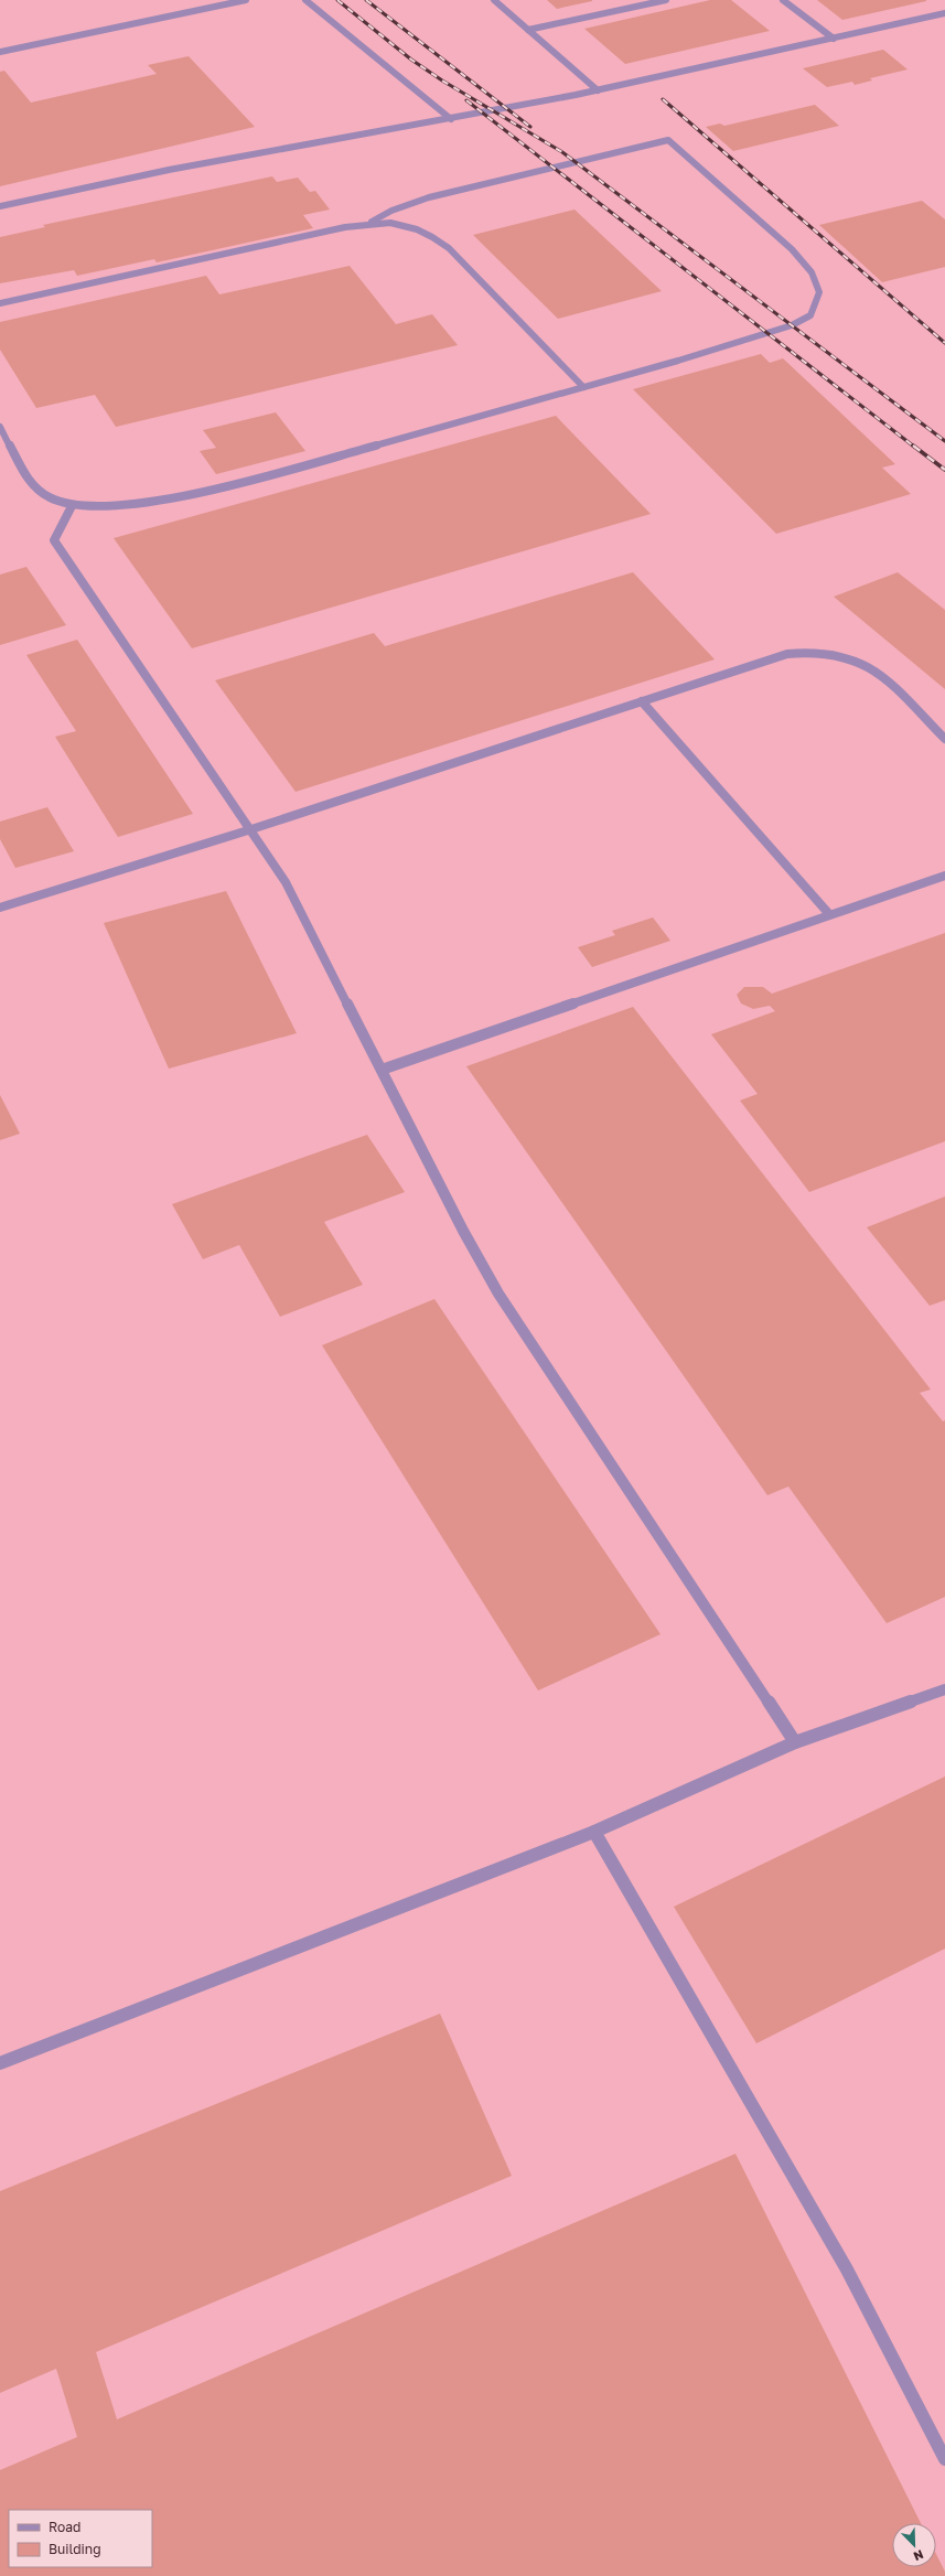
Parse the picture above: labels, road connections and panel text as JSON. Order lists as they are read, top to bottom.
{
  "legend": ["Road", "Building"],
  "north": "bottom right"
}
